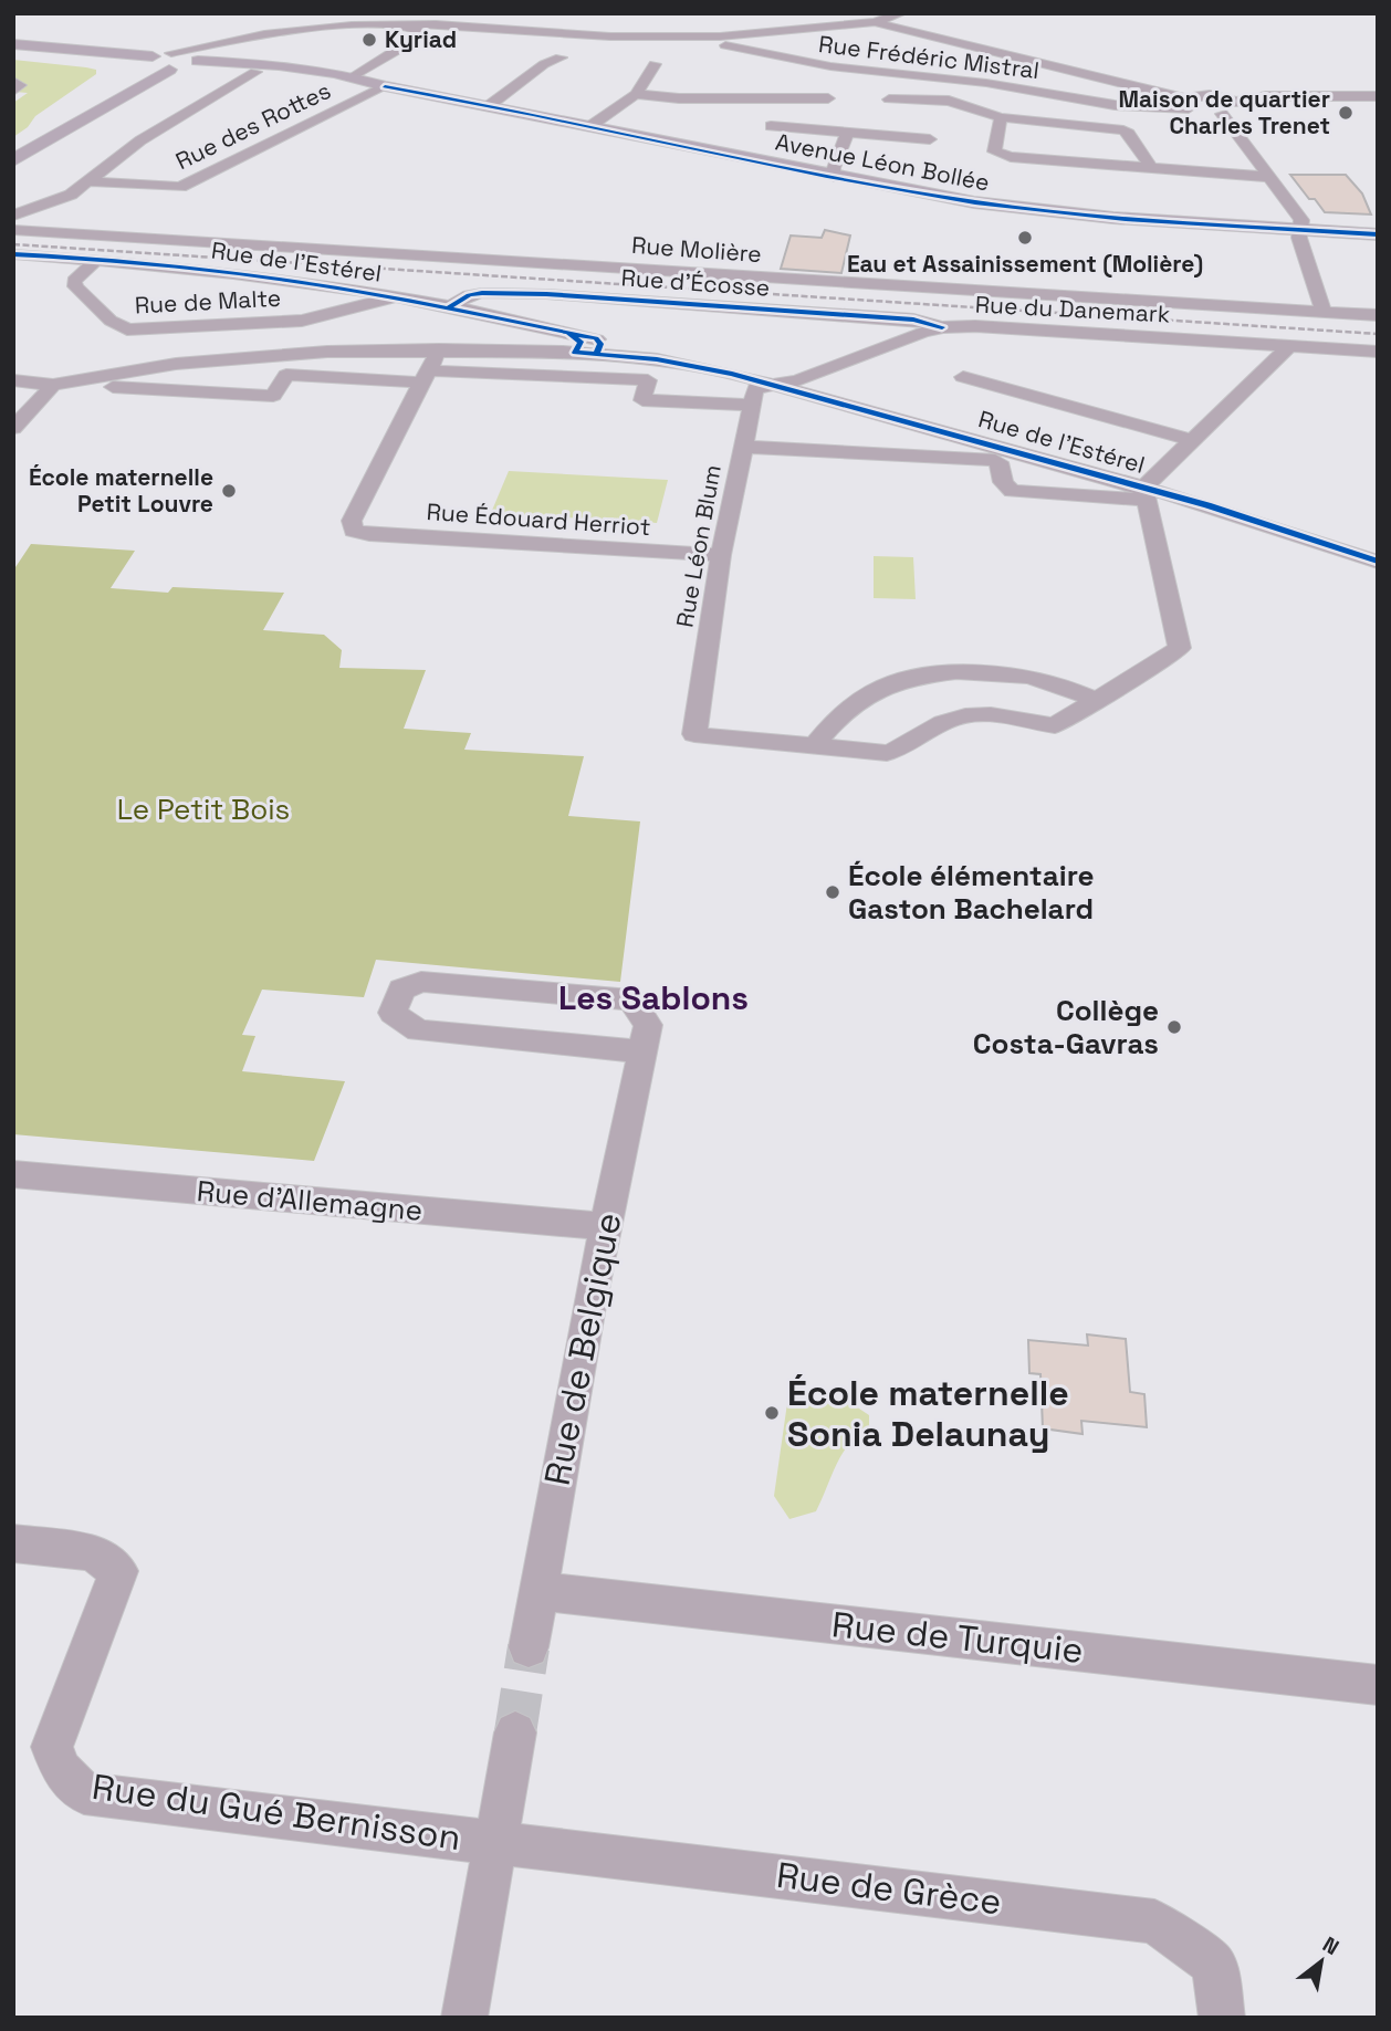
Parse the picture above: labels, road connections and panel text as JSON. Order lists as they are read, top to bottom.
{
  "streets": {
    "main road": ["Avenue Léon Bollée"],
    "street": [
      "Rue Frédéric Mistral",
      "Rue des Rottes",
      "Rue Molière",
      "Rue de l'Estérel",
      "Rue d'Écosse",
      "Rue de Malte",
      "Rue du Danemark",
      "Rue Édouard Herriot",
      "Rue Léon Blum",
      "Rue d'Allemagne",
      "Rue de Belgique",
      "Rue de Turquie",
      "Rue du Gué Bernisson",
      "Rue de Grèce"
    ]
  },
  "crossings": [
    ["Rue des Rottes", "Avenue Léon Bollée"],
    ["Rue de l'Estérel", "Rue d'Écosse"],
    ["Rue de l'Estérel", "Rue de Malte"],
    ["Rue de l'Estérel", "Rue du Danemark"],
    ["Rue d'Écosse", "Rue du Danemark"],
    ["Rue Édouard Herriot", "Rue Léon Blum"],
    ["Rue d'Allemagne", "Rue de Belgique"],
    ["Rue de Belgique", "Rue de Turquie"],
    ["Rue du Gué Bernisson", "Rue de Grèce"]
  ],
  "districts": ["Les Sablons"],
  "parks": ["Le Petit Bois"],
  "places": [
    "Kyriad",
    "Maison de quartier Charles Trenet",
    "Eau et Assainissement (Molière)",
    "École maternelle Petit Louvre",
    "École élémentaire Gaston Bachelard",
    "Collège Costa-Gavras",
    "École maternelle Sonia Delaunay"
  ],
  "north": "top right"
}
